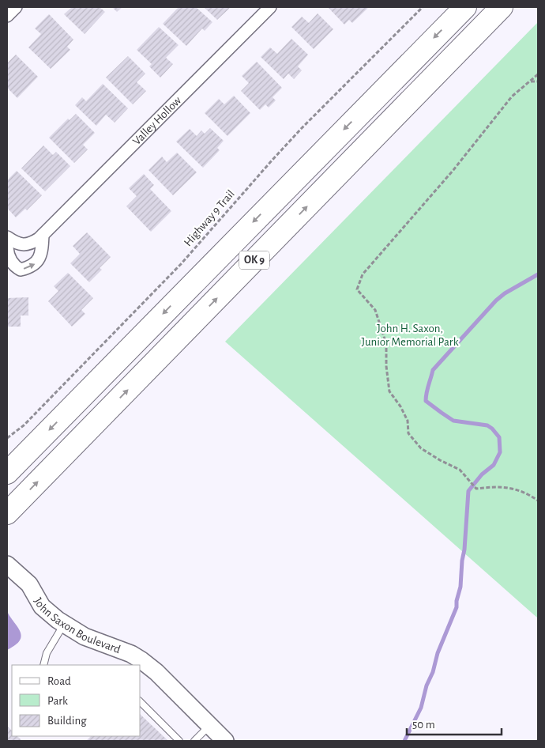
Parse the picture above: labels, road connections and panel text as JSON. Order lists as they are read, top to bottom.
{
  "streets": {
    "highway": ["OK 9"],
    "street": ["Valley Hollow", "John Saxon Boulevard"],
    "path": ["Highway 9 Trail"]
  },
  "parks": ["John H. Saxon, Junior Memorial Park"],
  "legend": ["Road", "Park", "Building"],
  "scale_bar": "50 m"
}
